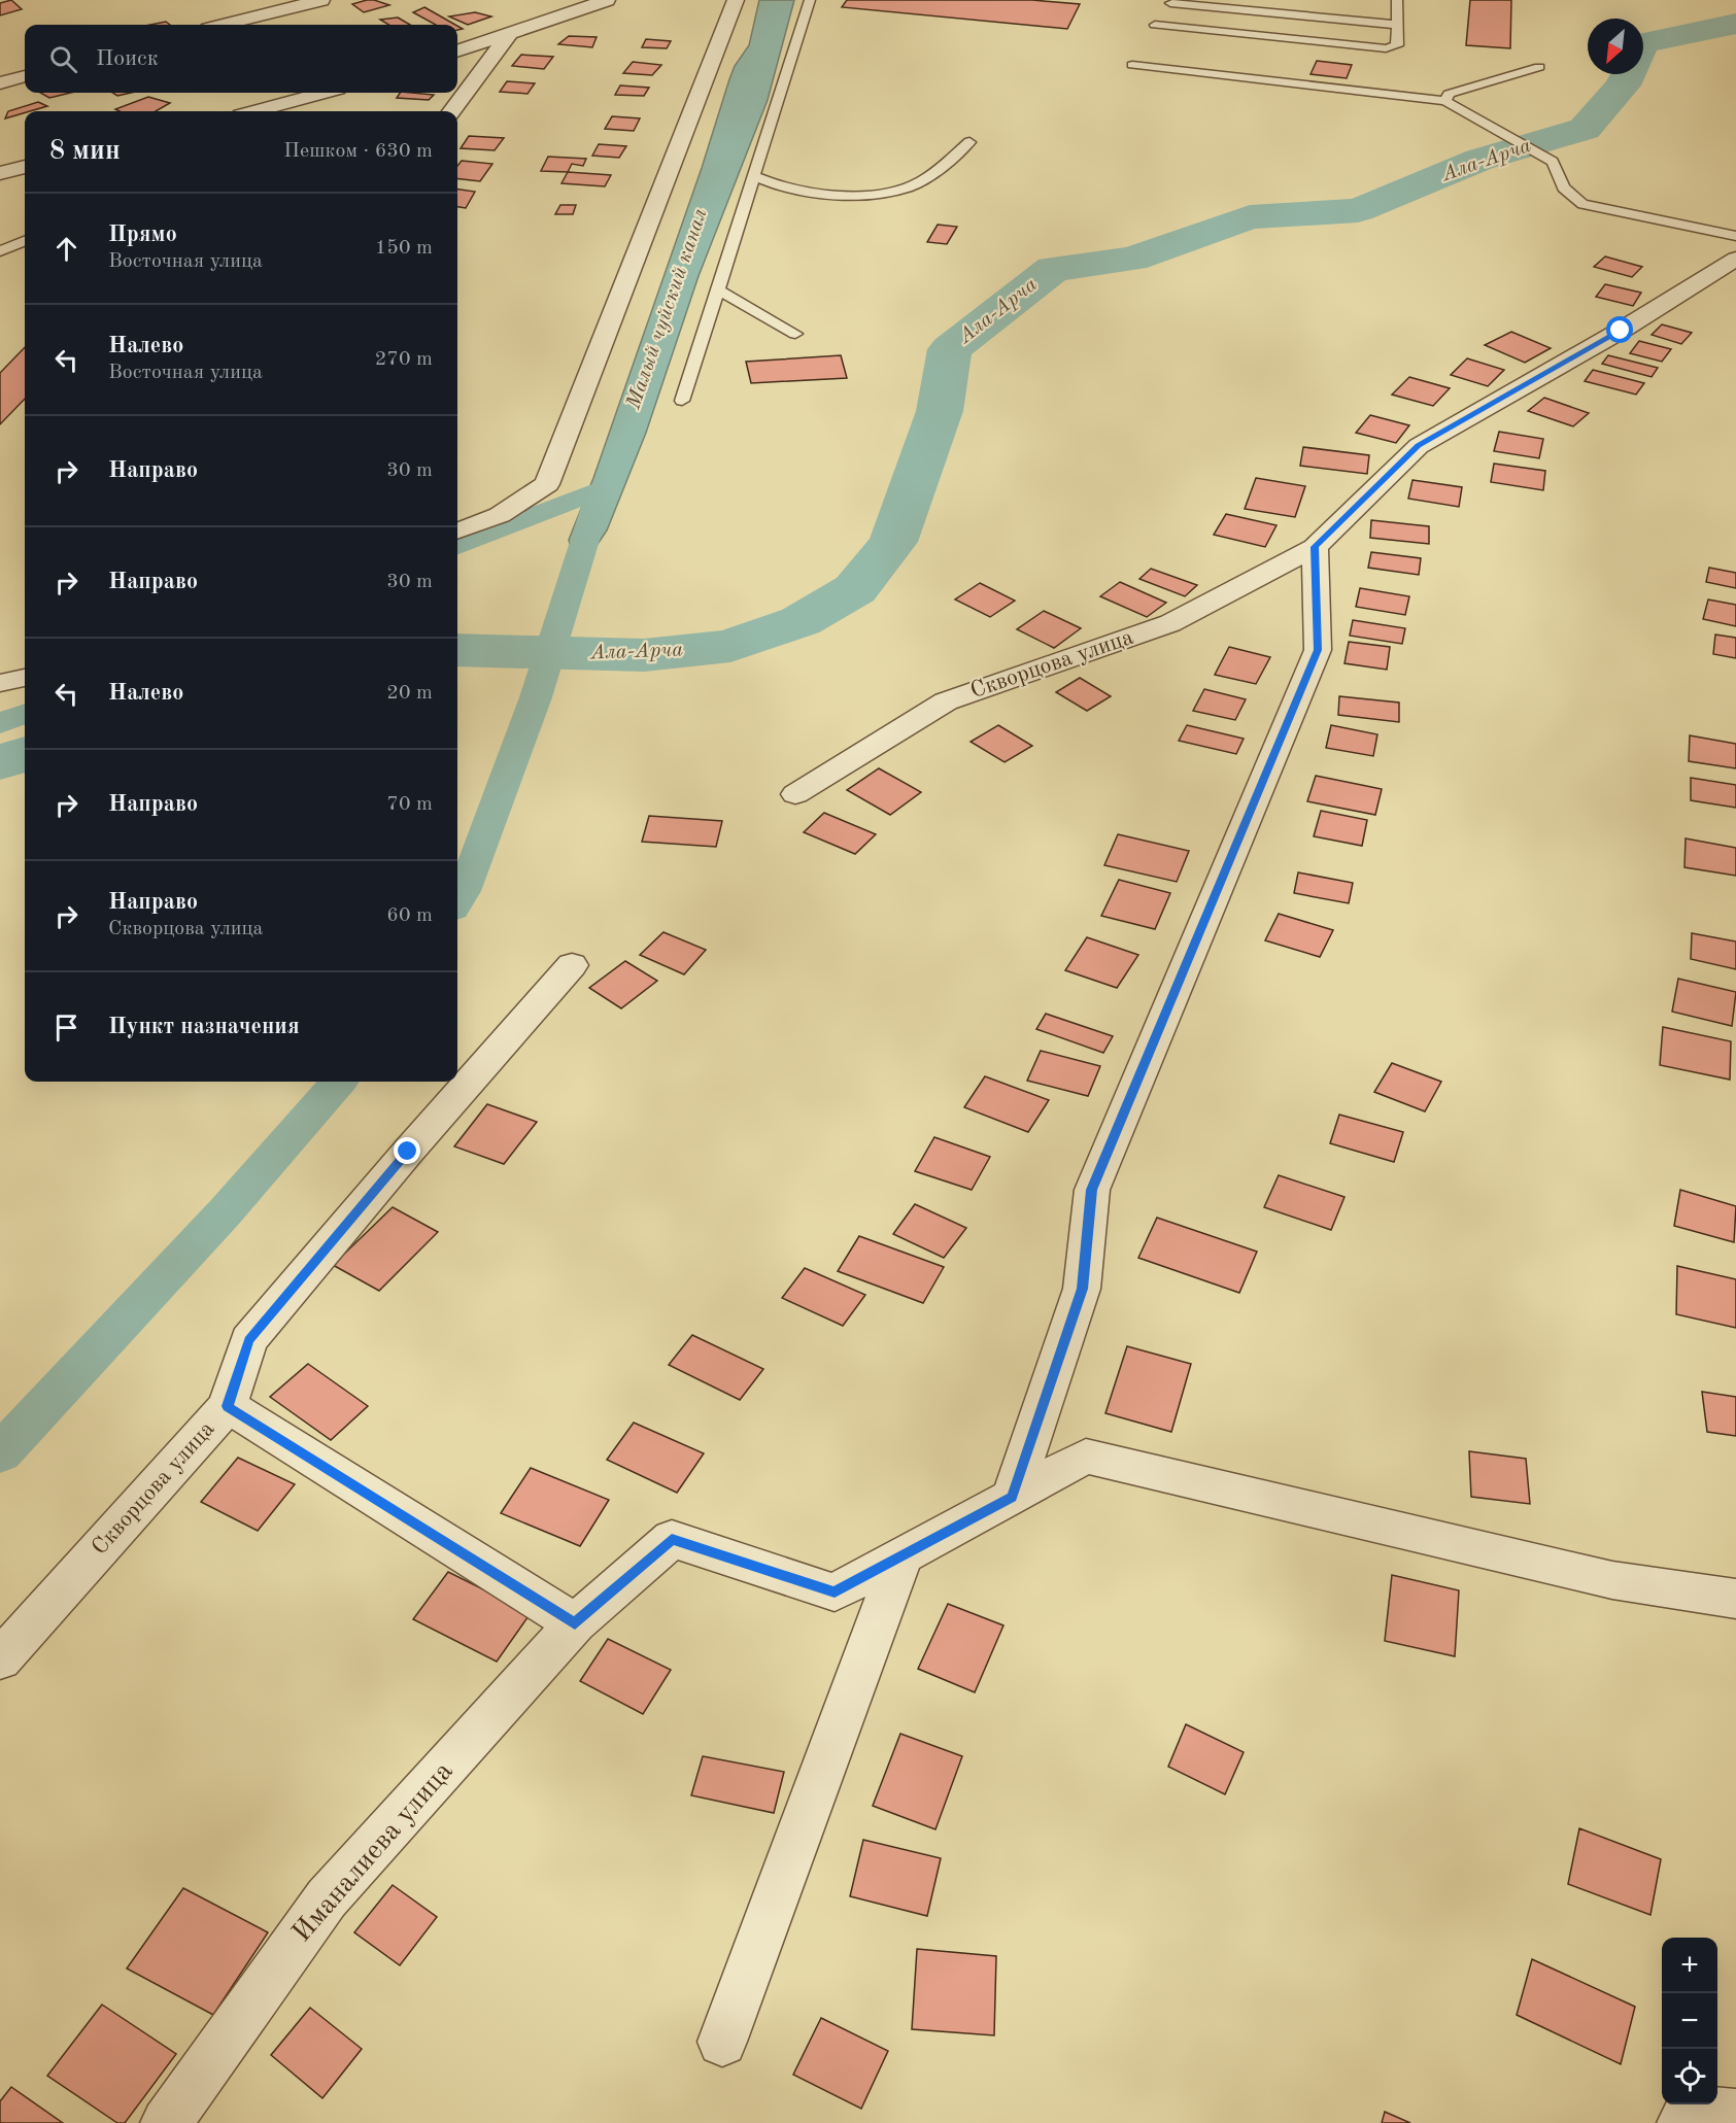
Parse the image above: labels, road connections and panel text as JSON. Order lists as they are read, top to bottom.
{
  "streets": {
    "street": ["Скворцова улица", "Иманалиева улица"]
  },
  "water": ["Ала-Арча", "Малый чуйский канал"],
  "north": "bottom left",
  "page": {
    "search": "Поиск",
    "heading": ["8 мин", "Пешком · 630 m"],
    "list": [
      ["Прямо", "Восточная улица", "150 m"],
      ["Налево", "Восточная улица", "270 m"],
      ["Направо", "30 m"],
      ["Направо", "30 m"],
      ["Налево", "20 m"],
      ["Направо", "70 m"],
      ["Направо", "Скворцова улица", "60 m"],
      "Пункт назначения"
    ],
    "map_buttons": ["+", "−"]
  }
}
